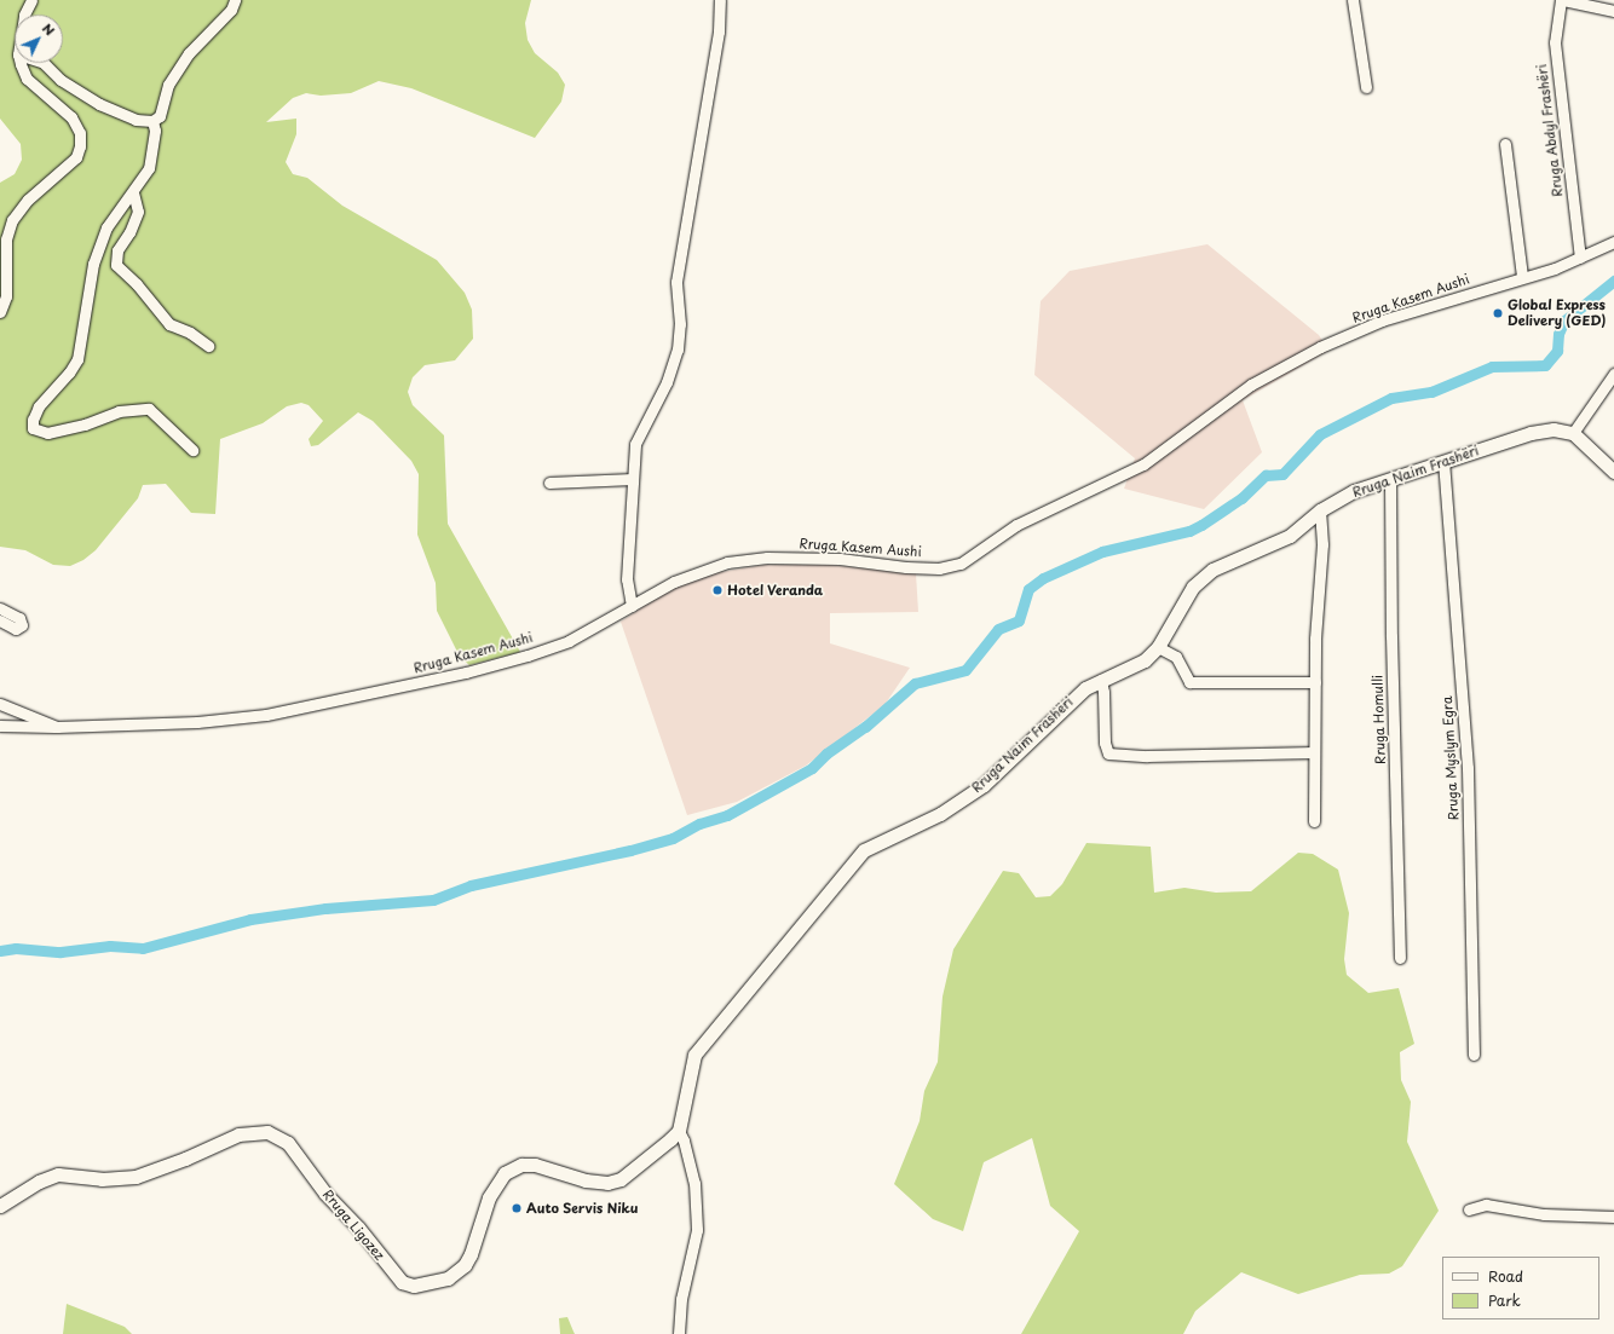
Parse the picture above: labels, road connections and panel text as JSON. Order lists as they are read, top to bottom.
{
  "streets": {
    "street": [
      "Rruga Abdyl Frashëri",
      "Rruga Kasem Aushi",
      "Rruga Naim Frashëri",
      "Rruga Homulli",
      "Rruga Myslym Egra",
      "Rruga Ligozez"
    ]
  },
  "crossings": [
    ["Rruga Abdyl Frashëri", "Rruga Kasem Aushi"],
    ["Rruga Naim Frashëri", "Rruga Homulli"],
    ["Rruga Naim Frashëri", "Rruga Myslym Egra"],
    ["Rruga Naim Frashëri", "Rruga Ligozez"]
  ],
  "places": ["Global Express Delivery (GED)", "Hotel Veranda", "Auto Servis Niku"],
  "legend": ["Road", "Park"],
  "north": "top right"
}
